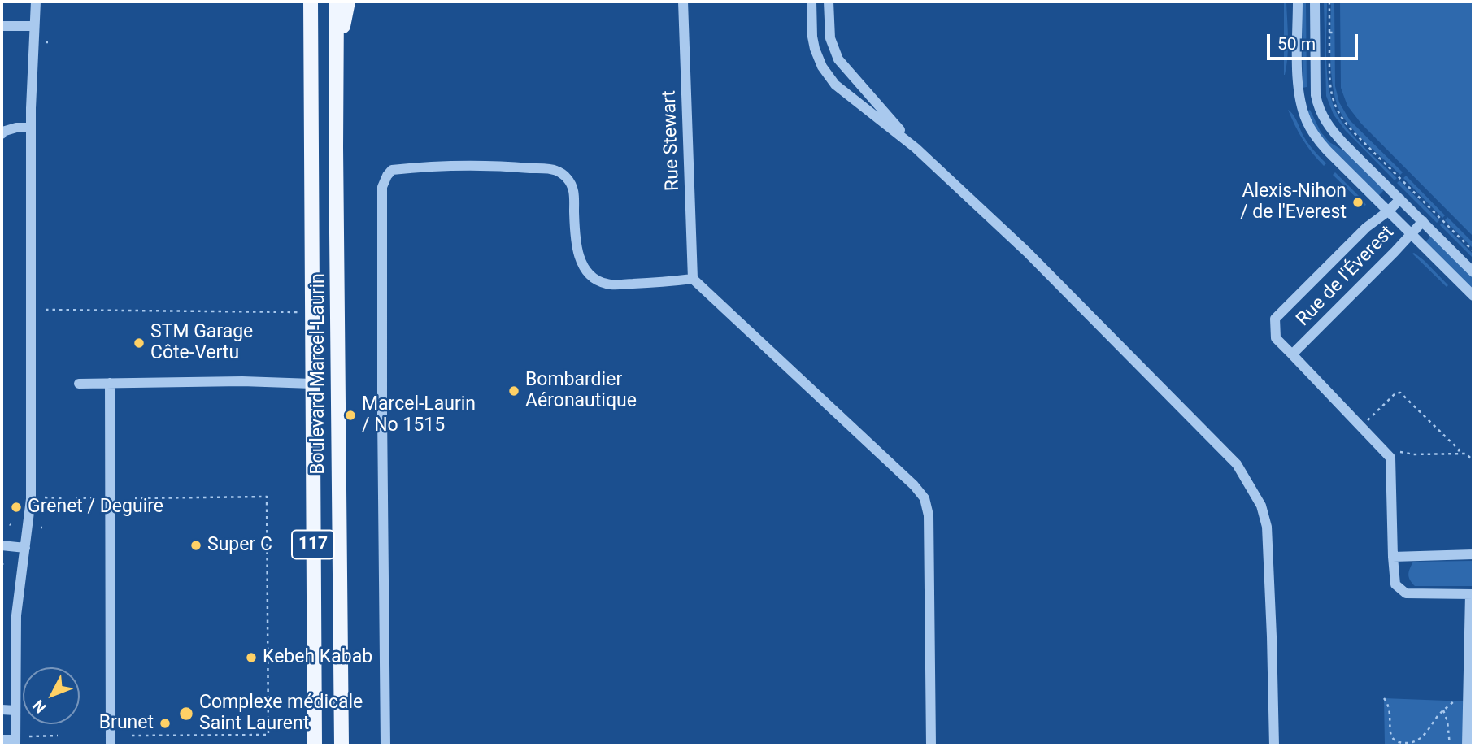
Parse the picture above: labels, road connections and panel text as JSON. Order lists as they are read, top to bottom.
{
  "streets": {
    "main road": ["Boulevard Marcel-Laurin", "117"],
    "street": ["Rue Stewart", "Rue de l'Éverest"]
  },
  "places": [
    "Alexis-Nihon / de l'Everest",
    "STM Garage Côte-Vertu",
    "Bombardier Aéronautique",
    "Marcel-Laurin / No 1515",
    "Grenet / Deguire",
    "Super C",
    "Kebeh Kabab",
    "Complexe médicale Saint Laurent",
    "Brunet"
  ],
  "scale_bar": "50 m",
  "north": "bottom left"
}
